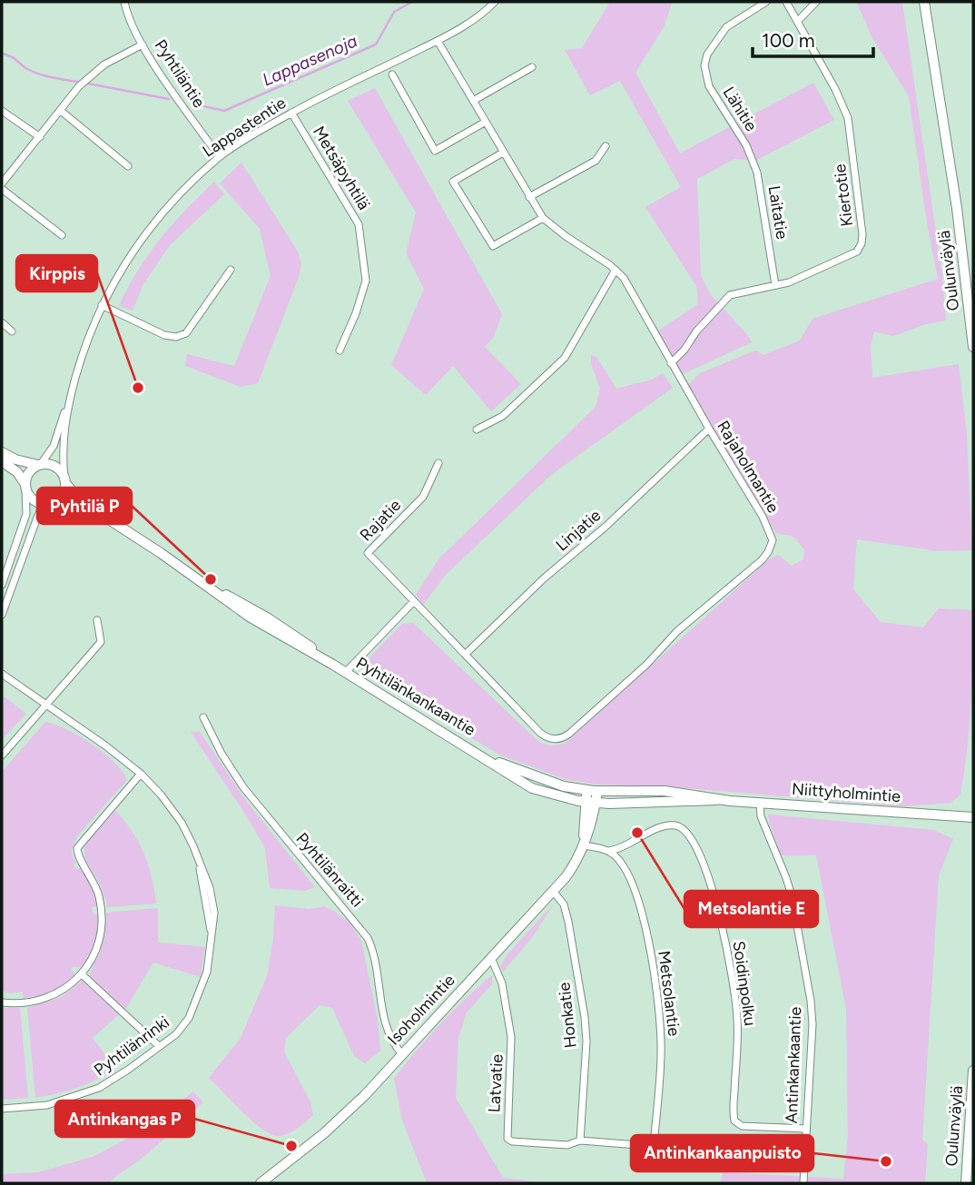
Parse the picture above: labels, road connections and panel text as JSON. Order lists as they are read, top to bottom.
{
  "streets": {
    "street": [
      "Pyhtiläntie",
      "Lähitie",
      "Lappastentie",
      "Metsäpyhtilä",
      "Kiertotie",
      "Laitatie",
      "Oulunväylä",
      "Rajaholmantie",
      "Rajatie",
      "Linjatie",
      "Pyhtilänkankaantie",
      "Niittyholmintie",
      "Pyhtilänraitti",
      "Soidinpolku",
      "Metsolantie",
      "Isoholmintie",
      "Honkatie",
      "Pyhtilänrinki",
      "Antinkankaantie",
      "Latvatie"
    ]
  },
  "crossings": [
    ["Pyhtiläntie", "Lappastentie"],
    ["Lähitie", "Laitatie"],
    ["Lappastentie", "Metsäpyhtilä"],
    ["Lappastentie", "Rajaholmantie"],
    ["Lappastentie", "Pyhtilänkankaantie"],
    ["Kiertotie", "Laitatie"],
    ["Kiertotie", "Rajaholmantie"],
    ["Rajaholmantie", "Rajatie"],
    ["Rajaholmantie", "Linjatie"],
    ["Pyhtilänkankaantie", "Niittyholmintie"],
    ["Niittyholmintie", "Antinkankaantie"],
    ["Pyhtilänraitti", "Isoholmintie"],
    ["Soidinpolku", "Metsolantie"],
    ["Soidinpolku", "Antinkankaantie"],
    ["Metsolantie", "Honkatie"],
    ["Metsolantie", "Latvatie"],
    ["Isoholmintie", "Honkatie"],
    ["Isoholmintie", "Latvatie"],
    ["Honkatie", "Latvatie"]
  ],
  "water": ["Lappasenoja"],
  "places": [
    "Kirppis",
    "Pyhtilä P",
    "Metsolantie E",
    "Antinkangas P",
    "Antinkankaanpuisto"
  ],
  "scale_bar": "100 m"
}
